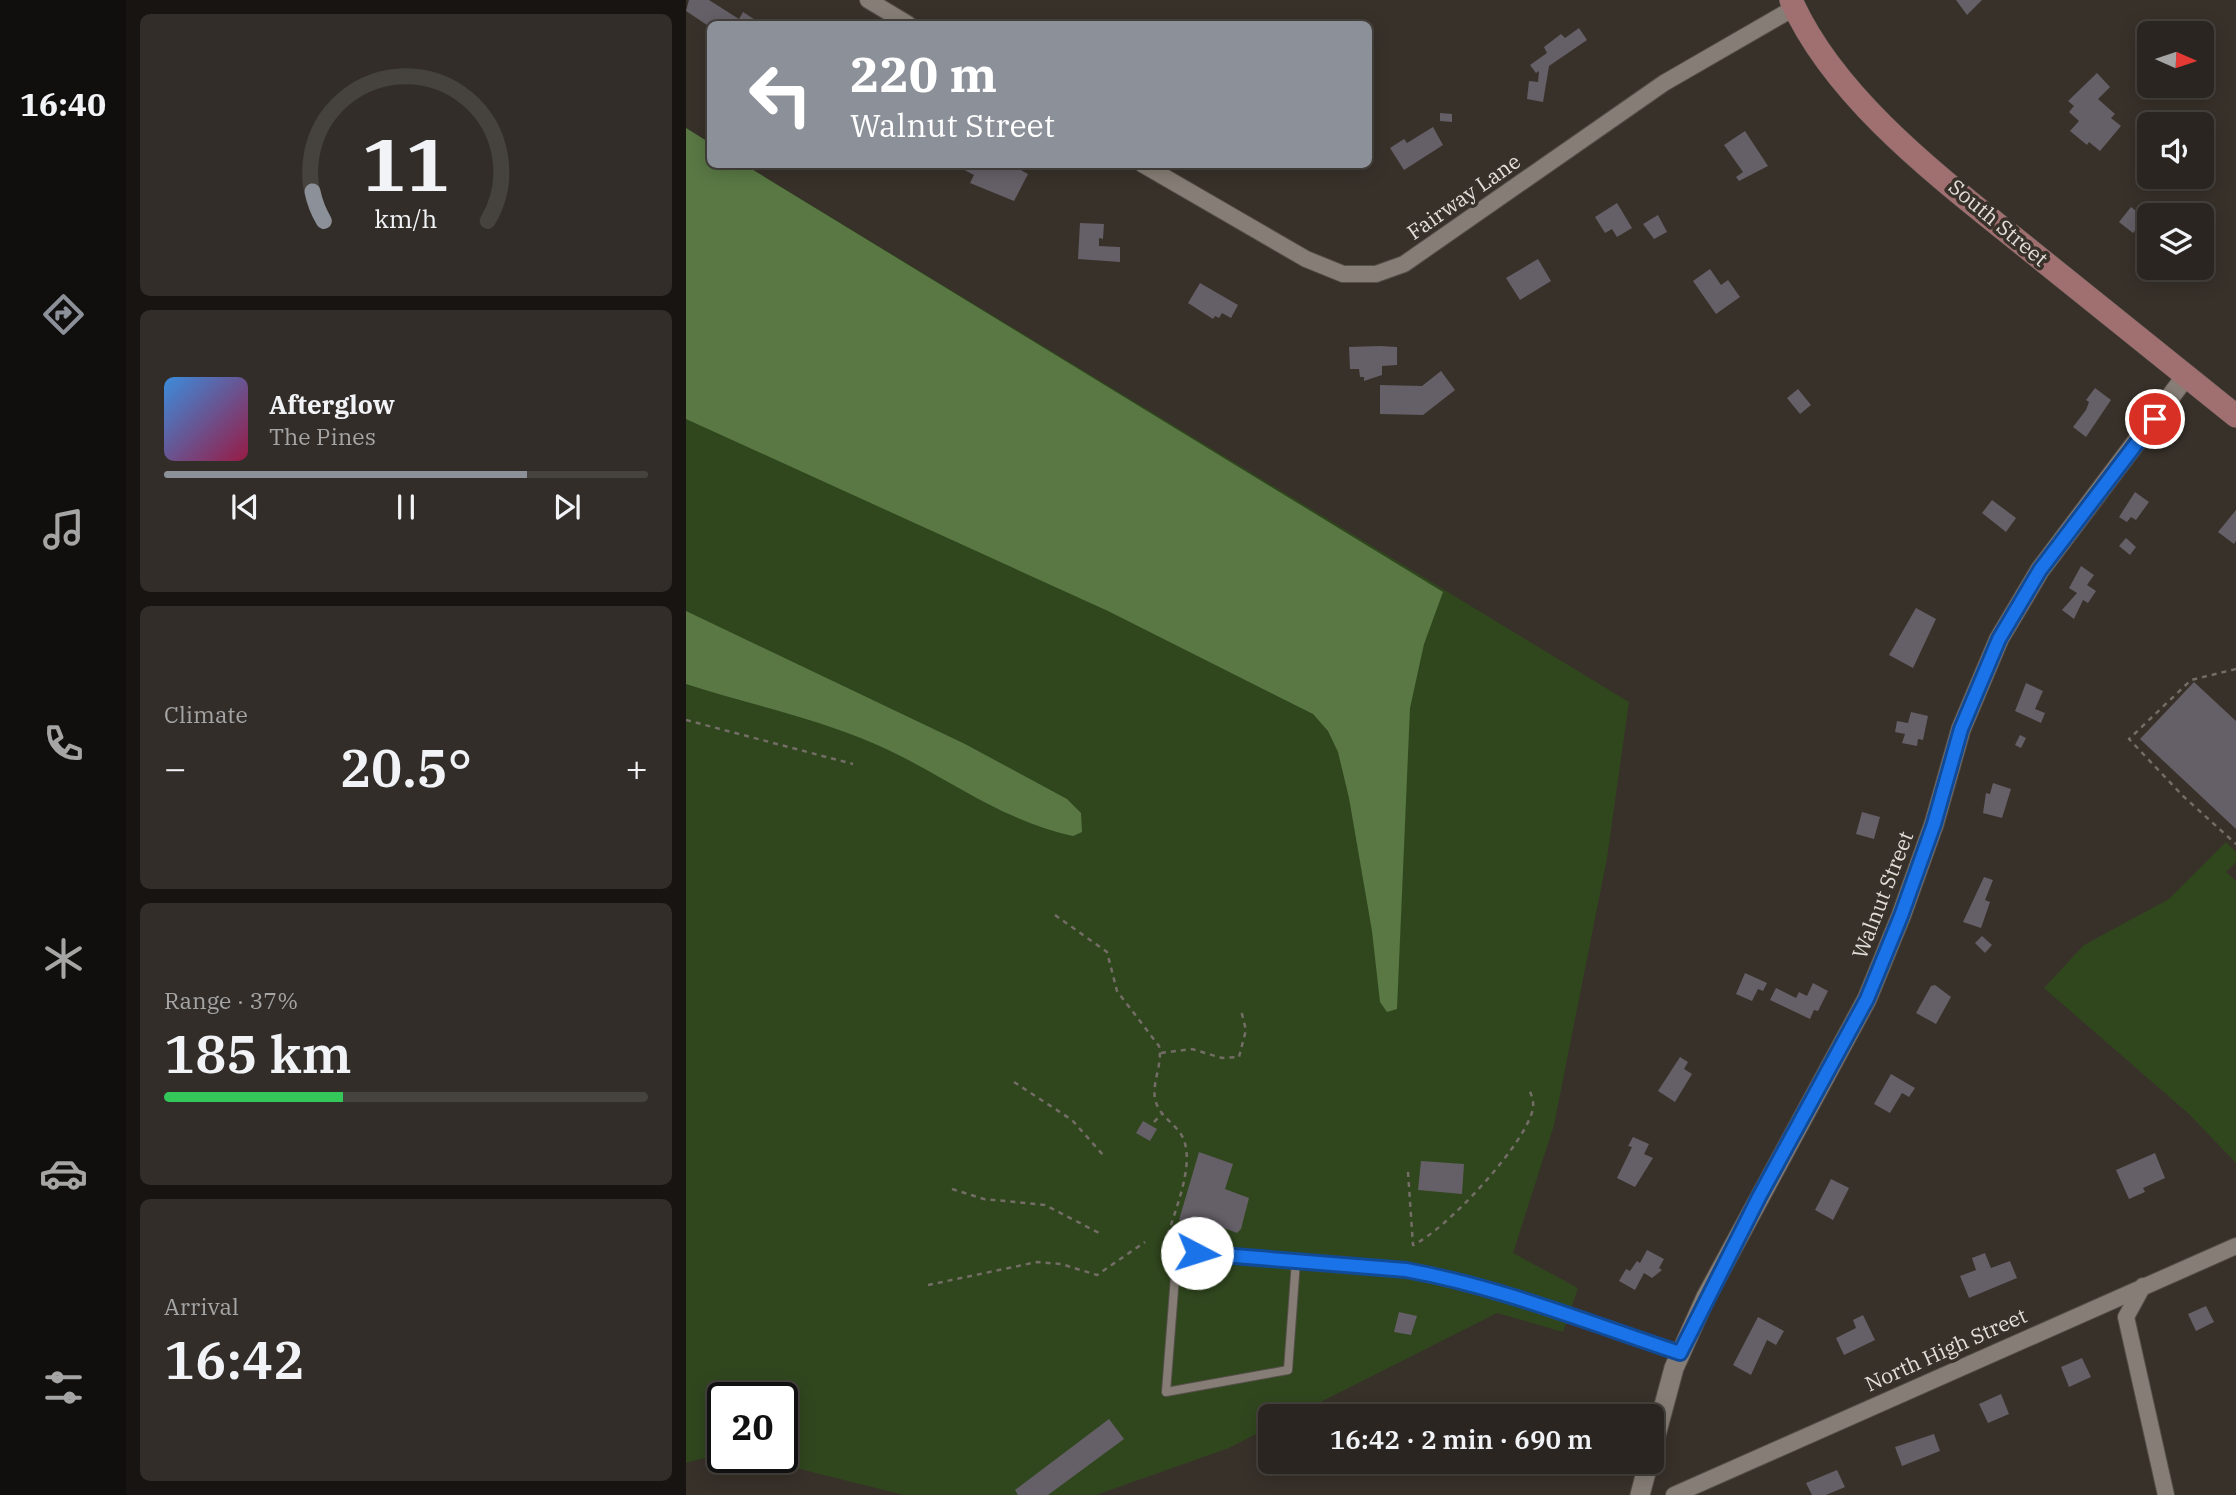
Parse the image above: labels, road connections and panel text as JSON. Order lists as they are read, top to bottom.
{
  "streets": {
    "main road": ["South Street"],
    "street": ["Fairway Lane", "Walnut Street", "North High Street"]
  },
  "crossings": [
    ["Fairway Lane", "South Street"],
    ["South Street", "Walnut Street"]
  ],
  "north": "right",
  "page": {
    "tabs": "16:40",
    "turn": ["220 m", "Walnut Street"],
    "song": ["Afterglow", "The Pines"],
    "tile": [
      "Climate",
      ["Range · 37%", "185 km"],
      ["Arrival", "16:42"]
    ],
    "heat": ["−", "20.5°", "+"],
    "limit": "20",
    "trip": "16:42 · 2 min · 690 m",
    "gauge": ["11", "km/h"]
  }
}
